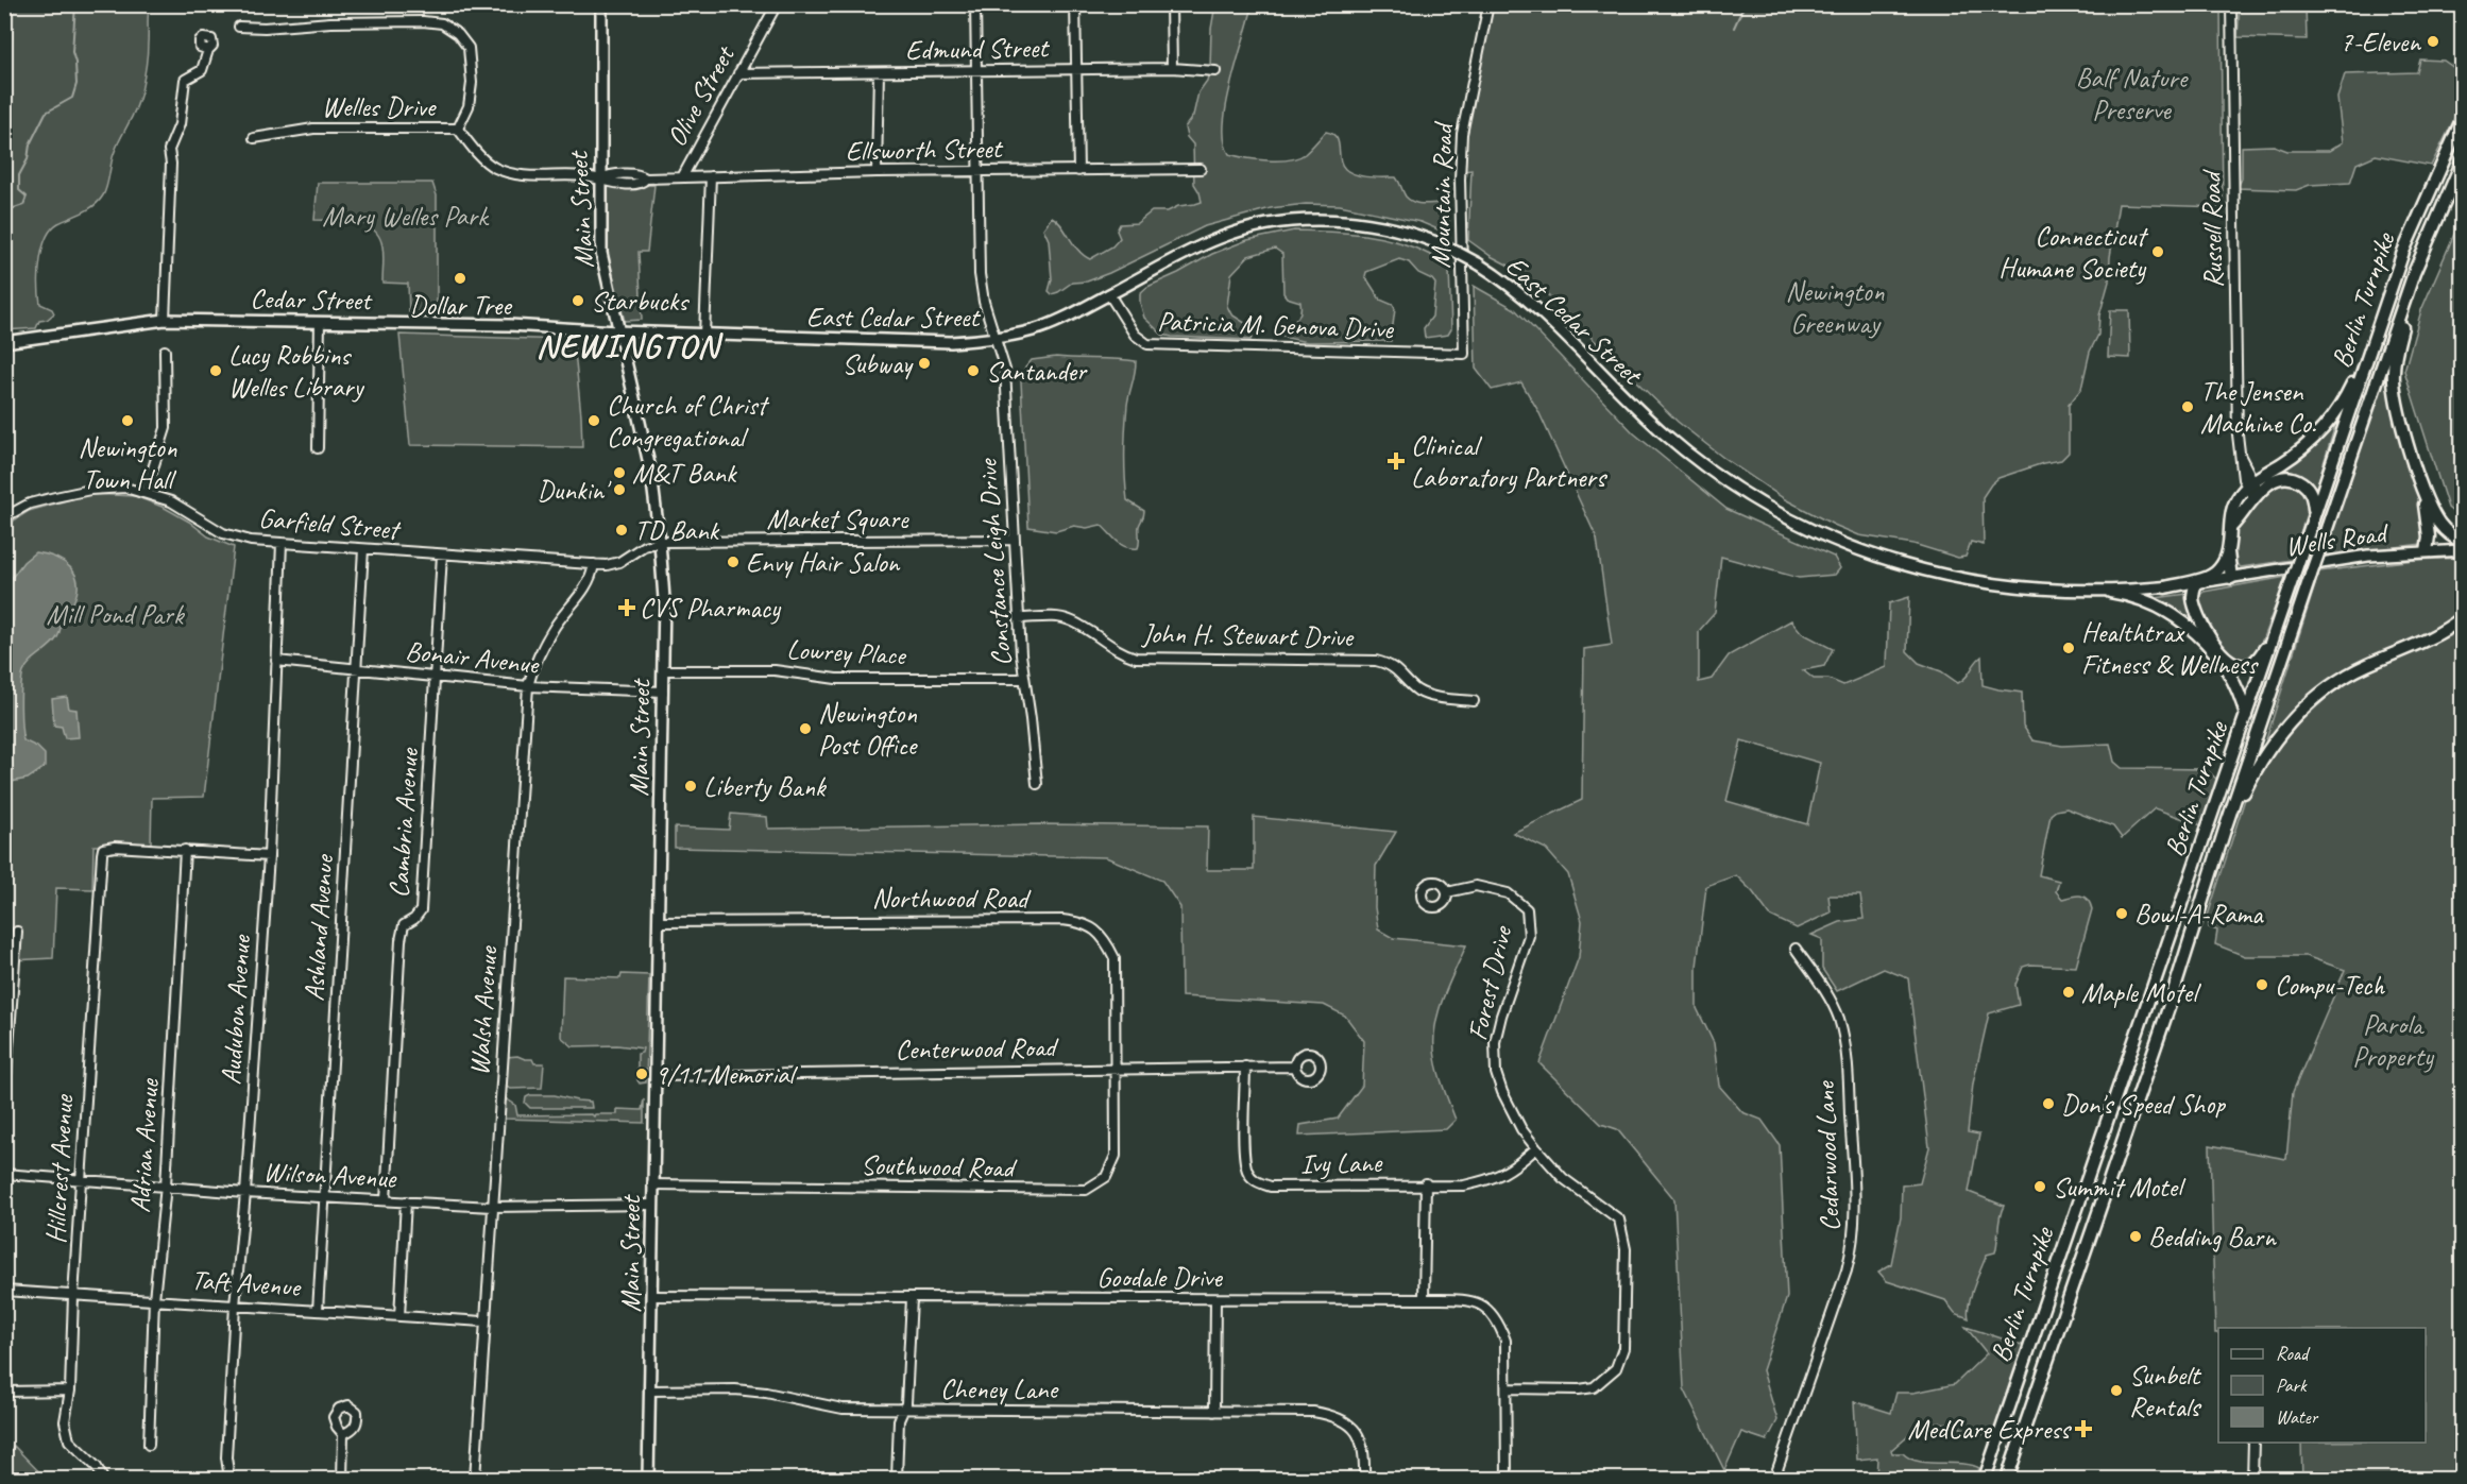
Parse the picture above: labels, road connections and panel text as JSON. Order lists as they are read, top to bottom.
{
  "streets": {
    "highway": ["Berlin Turnpike"],
    "main road": [
      "Main Street",
      "Cedar Street",
      "East Cedar Street",
      "Wells Road"
    ],
    "street": [
      "Edmund Street",
      "Olive Street",
      "Welles Drive",
      "Ellsworth Street",
      "Mountain Road",
      "Russell Road",
      "Patricia M. Genova Drive",
      "Market Square",
      "Garfield Street",
      "Constance Leigh Drive",
      "John H. Stewart Drive",
      "Lowrey Place",
      "Bonair Avenue",
      "Cambria Avenue",
      "Northwood Road",
      "Ashland Avenue",
      "Forest Drive",
      "Audubon Avenue",
      "Walsh Avenue",
      "Centerwood Road",
      "Adrian Avenue",
      "Cedarwood Lane",
      "Ivy Lane",
      "Southwood Road",
      "Hillcrest Avenue",
      "Wilson Avenue",
      "Goodale Drive",
      "Taft Avenue",
      "Cheney Lane"
    ]
  },
  "crossings": [
    ["Edmund Street", "Olive Street"],
    ["Edmund Street", "Constance Leigh Drive"],
    ["Olive Street", "Ellsworth Street"],
    ["Welles Drive", "Ellsworth Street"],
    ["Welles Drive", "Main Street"],
    ["Ellsworth Street", "Main Street"],
    ["Ellsworth Street", "Constance Leigh Drive"],
    ["Mountain Road", "Patricia M. Genova Drive"],
    ["Main Street", "Cedar Street"],
    ["Main Street", "East Cedar Street"],
    ["Main Street", "Market Square"],
    ["Main Street", "Garfield Street"],
    ["Main Street", "Lowrey Place"],
    ["Main Street", "Bonair Avenue"],
    ["Main Street", "Northwood Road"],
    ["Main Street", "Centerwood Road"],
    ["Main Street", "Southwood Road"],
    ["Main Street", "Wilson Avenue"],
    ["Main Street", "Goodale Drive"],
    ["Main Street", "Cheney Lane"],
    ["Cedar Street", "East Cedar Street"],
    ["East Cedar Street", "Patricia M. Genova Drive"],
    ["East Cedar Street", "Wells Road"],
    ["East Cedar Street", "Constance Leigh Drive"],
    ["Market Square", "Garfield Street"],
    ["Market Square", "Constance Leigh Drive"],
    ["Garfield Street", "Cambria Avenue"],
    ["Garfield Street", "Ashland Avenue"],
    ["Garfield Street", "Audubon Avenue"],
    ["Garfield Street", "Walsh Avenue"],
    ["Constance Leigh Drive", "John H. Stewart Drive"],
    ["Constance Leigh Drive", "Lowrey Place"],
    ["Bonair Avenue", "Cambria Avenue"],
    ["Bonair Avenue", "Ashland Avenue"],
    ["Bonair Avenue", "Audubon Avenue"],
    ["Bonair Avenue", "Walsh Avenue"],
    ["Cambria Avenue", "Wilson Avenue"],
    ["Northwood Road", "Centerwood Road"],
    ["Northwood Road", "Southwood Road"],
    ["Ashland Avenue", "Wilson Avenue"],
    ["Ashland Avenue", "Taft Avenue"],
    ["Forest Drive", "Ivy Lane"],
    ["Forest Drive", "Goodale Drive"],
    ["Audubon Avenue", "Wilson Avenue"],
    ["Audubon Avenue", "Taft Avenue"],
    ["Walsh Avenue", "Wilson Avenue"],
    ["Walsh Avenue", "Taft Avenue"],
    ["Centerwood Road", "Ivy Lane"],
    ["Centerwood Road", "Southwood Road"],
    ["Adrian Avenue", "Hillcrest Avenue"],
    ["Adrian Avenue", "Wilson Avenue"],
    ["Adrian Avenue", "Taft Avenue"],
    ["Hillcrest Avenue", "Wilson Avenue"],
    ["Hillcrest Avenue", "Taft Avenue"]
  ],
  "districts": ["NEWINGTON"],
  "parks": [
    "Balf Nature Preserve",
    "Mary Welles Park",
    "Newington Greenway",
    "Mill Pond Park",
    "Parola Property"
  ],
  "places": {
    "other": [
      "7-Eleven",
      "Connecticut Humane Society",
      "Dollar Tree",
      "Starbucks",
      "Subway",
      "Lucy Robbins Welles Library",
      "Santander",
      "The Jensen Machine Co.",
      "Newington Town Hall",
      "Church of Christ Congregational",
      "M&T Bank",
      "Dunkin'",
      "TD Bank",
      "Envy Hair Salon",
      "Healthtrax Fitness & Wellness",
      "Newington Post Office",
      "Liberty Bank",
      "Bowl-A-Rama",
      "Compu-Tech",
      "Maple Motel",
      "9/11 Memorial",
      "Don's Speed Shop",
      "Summit Motel",
      "Bedding Barn",
      "Sunbelt Rentals"
    ],
    "health": ["Clinical Laboratory Partners", "CVS Pharmacy", "MedCare Express"]
  },
  "legend": ["Road", "Park", "Water"]
}
